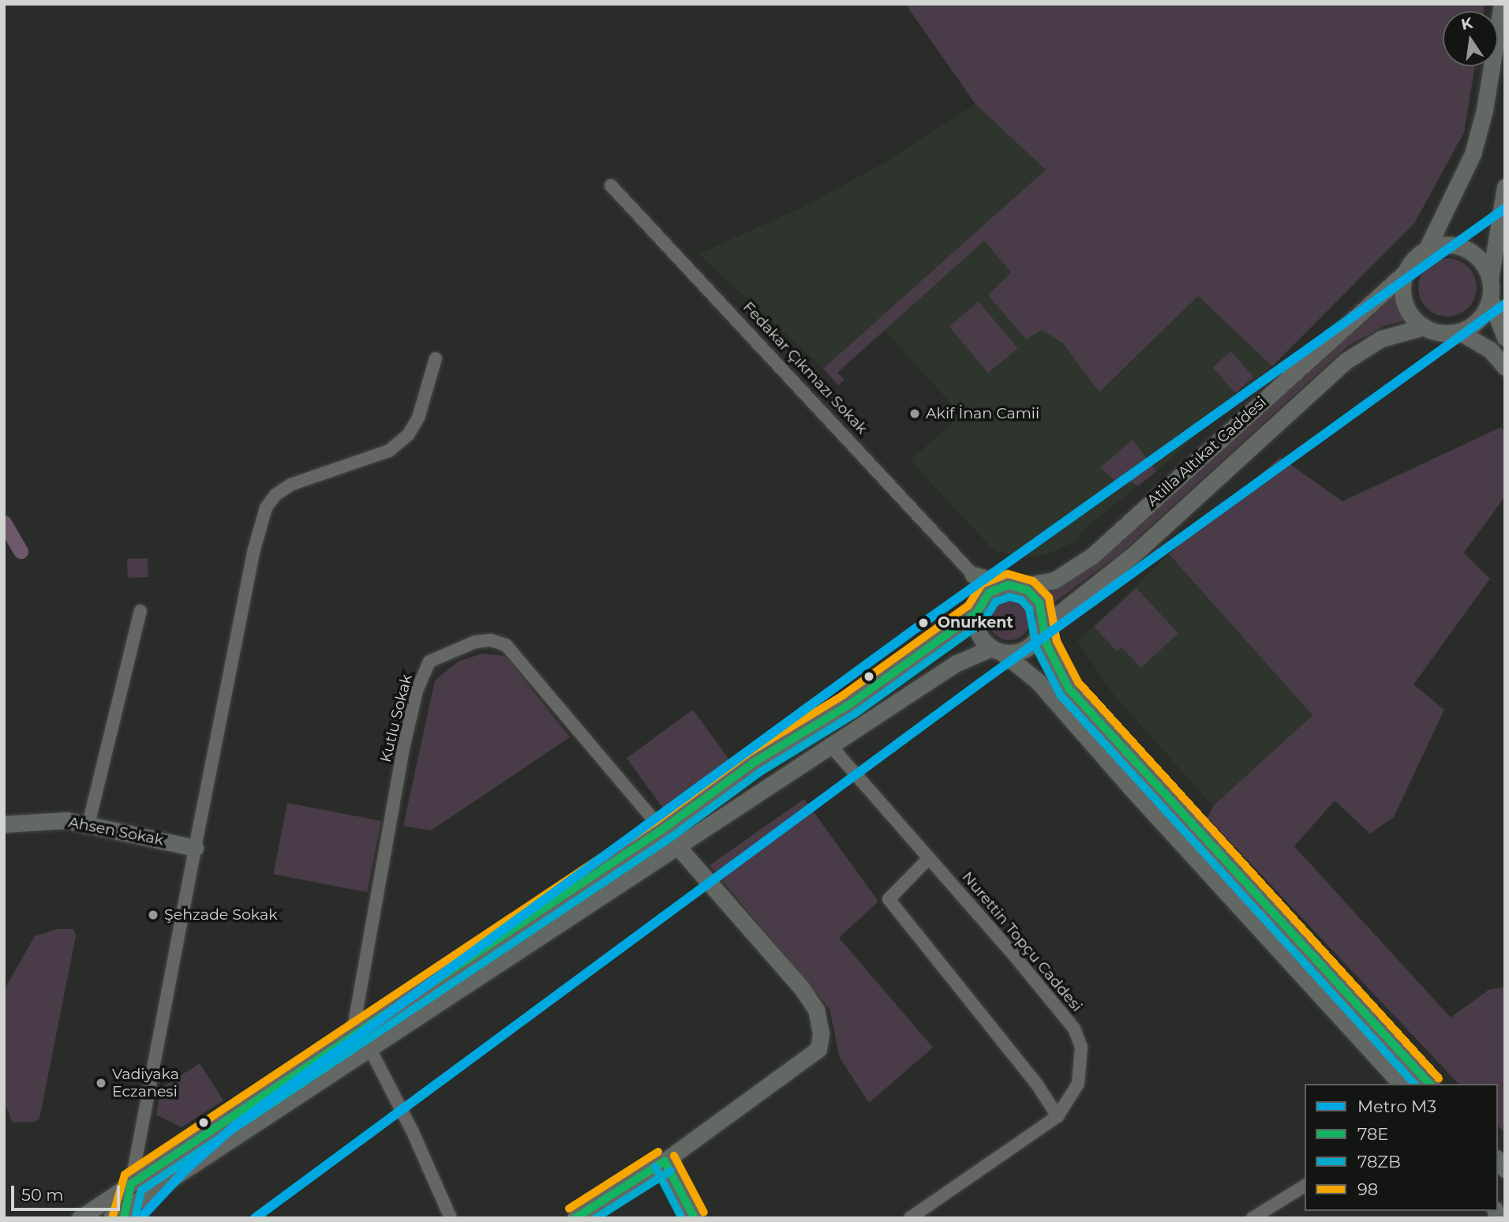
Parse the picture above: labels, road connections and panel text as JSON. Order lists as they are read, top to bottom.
{
  "streets": {
    "main road": ["Atilla Altıkat Caddesi", "Ahsen Sokak"],
    "street": ["Fedakar Çıkmazı Sokak", "Kutlu Sokak", "Nurettin Topçu Caddesi"]
  },
  "places": [
    "Akif İnan Camii",
    "Onurkent",
    "Şehzade Sokak",
    "Vadiyaka Eczanesi"
  ],
  "lines": [
    "metro line M3",
    "transit line 98",
    "transit line 78E",
    "transit line 78ZB"
  ],
  "legend": [
    "Metro M3",
    "78E",
    "78ZB",
    "98"
  ],
  "scale_bar": "50 m",
  "north": "top"
}
